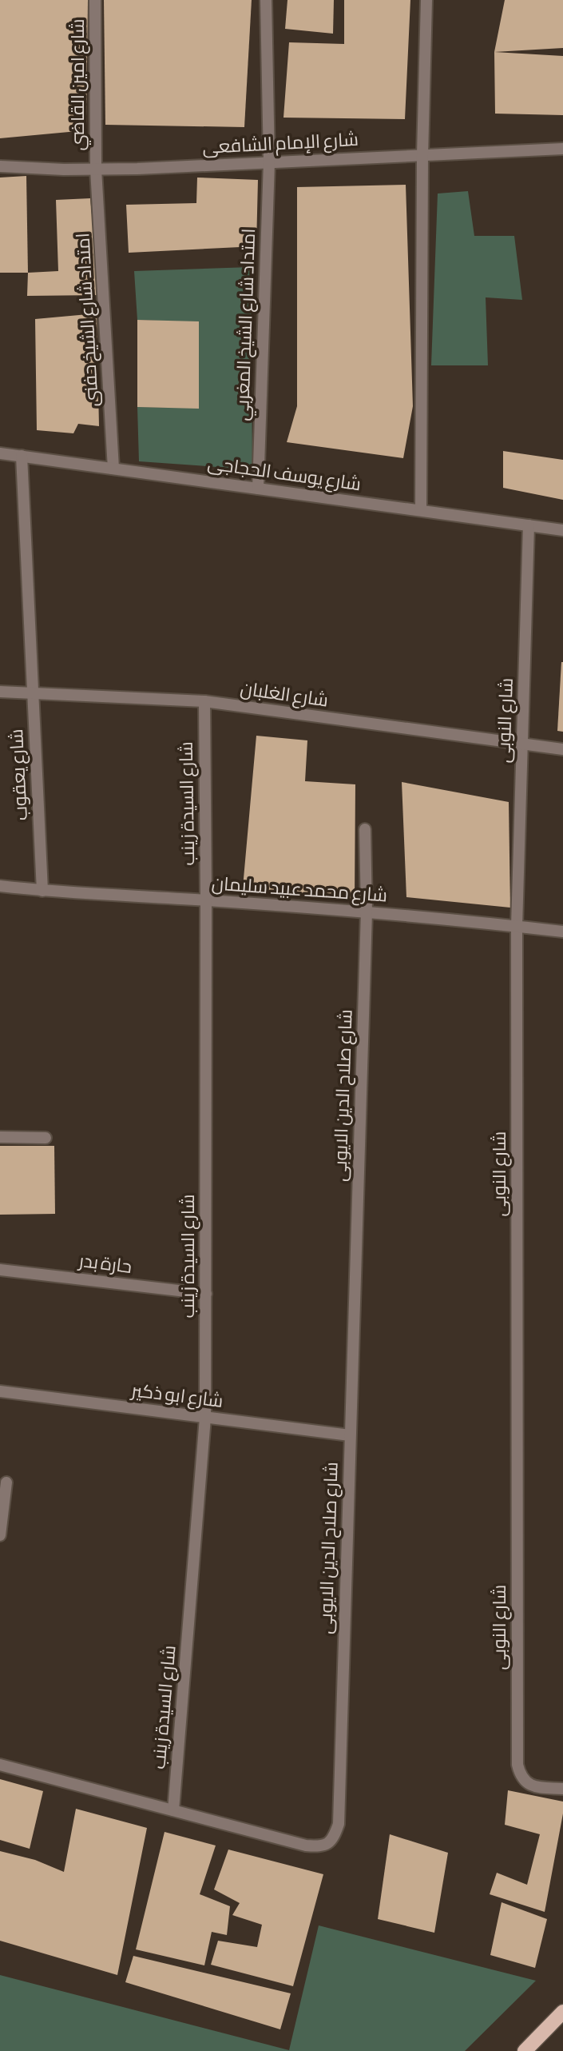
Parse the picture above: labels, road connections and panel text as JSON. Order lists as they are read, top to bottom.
{
  "streets": {
    "street": [
      "شارع امين القاضي",
      "شارع الإمام الشافعى",
      "امتداد شارع الشيخ حفنى",
      "امتداد شارع الشيخ المغربي",
      "شارع يوسف الحجاجى",
      "شارع الغلبان",
      "شارع النوبى",
      "شارع يعقوب",
      "شارع السيدة زينب",
      "شارع محمد عبيد سليمان",
      "شارع صلاح الدين الايوبى",
      "حارة بدر",
      "شارع ابو ذكير"
    ]
  },
  "crossings": [
    ["شارع امين القاضي", "شارع الإمام الشافعى"],
    ["شارع امين القاضي", "امتداد شارع الشيخ حفنى"],
    ["شارع الإمام الشافعى", "امتداد شارع الشيخ حفنى"],
    ["شارع الإمام الشافعى", "امتداد شارع الشيخ المغربي"],
    ["امتداد شارع الشيخ حفنى", "شارع يوسف الحجاجى"],
    ["امتداد شارع الشيخ المغربي", "شارع يوسف الحجاجى"],
    ["شارع يوسف الحجاجى", "شارع النوبى"],
    ["شارع يوسف الحجاجى", "شارع يعقوب"],
    ["شارع الغلبان", "شارع النوبى"],
    ["شارع الغلبان", "شارع يعقوب"],
    ["شارع الغلبان", "شارع السيدة زينب"],
    ["شارع النوبى", "شارع محمد عبيد سليمان"],
    ["شارع يعقوب", "شارع محمد عبيد سليمان"],
    ["شارع السيدة زينب", "شارع محمد عبيد سليمان"],
    ["شارع السيدة زينب", "شارع صلاح الدين الايوبى"],
    ["شارع السيدة زينب", "حارة بدر"],
    ["شارع السيدة زينب", "شارع ابو ذكير"],
    ["شارع محمد عبيد سليمان", "شارع صلاح الدين الايوبى"],
    ["شارع صلاح الدين الايوبى", "شارع ابو ذكير"]
  ]
}
